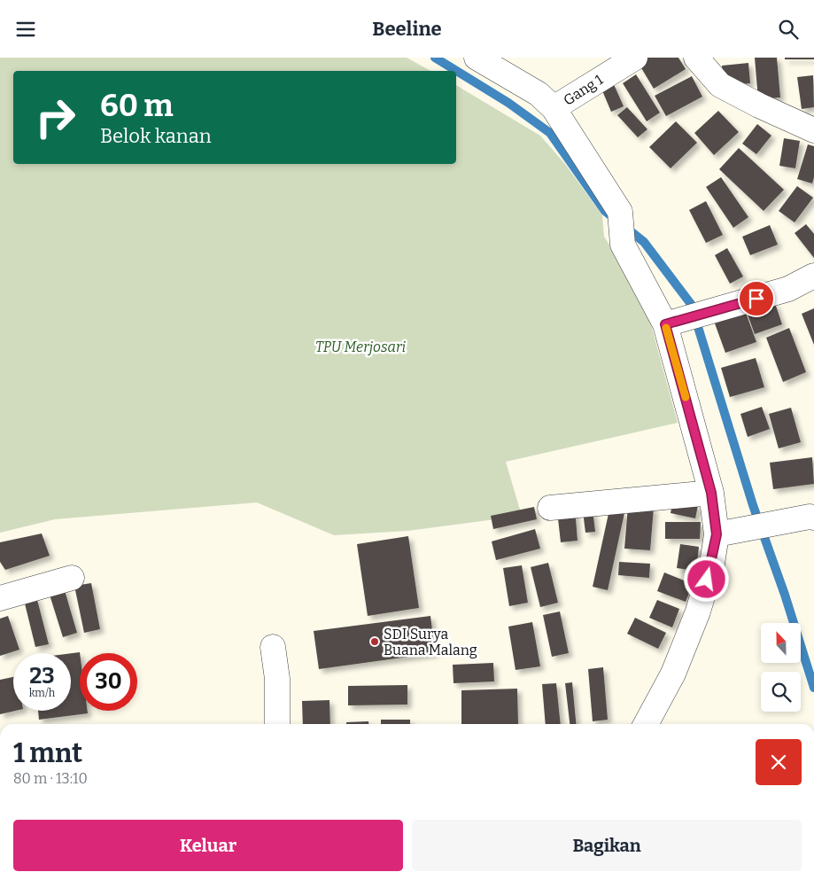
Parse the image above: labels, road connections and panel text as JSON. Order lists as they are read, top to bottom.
{
  "streets": {
    "street": ["Gang 1"]
  },
  "parks": ["TPU Merjosari"],
  "places": ["SDI Surya Buana Malang"],
  "north": "top",
  "page": {
    "header": "Beeline",
    "turn": ["60 m", "Belok kanan"],
    "speed": "23 km/h",
    "limit": "30",
    "heading": ["1 mnt", "80 m · 13:10"],
    "buttons": ["Keluar", "Bagikan"]
  }
}
